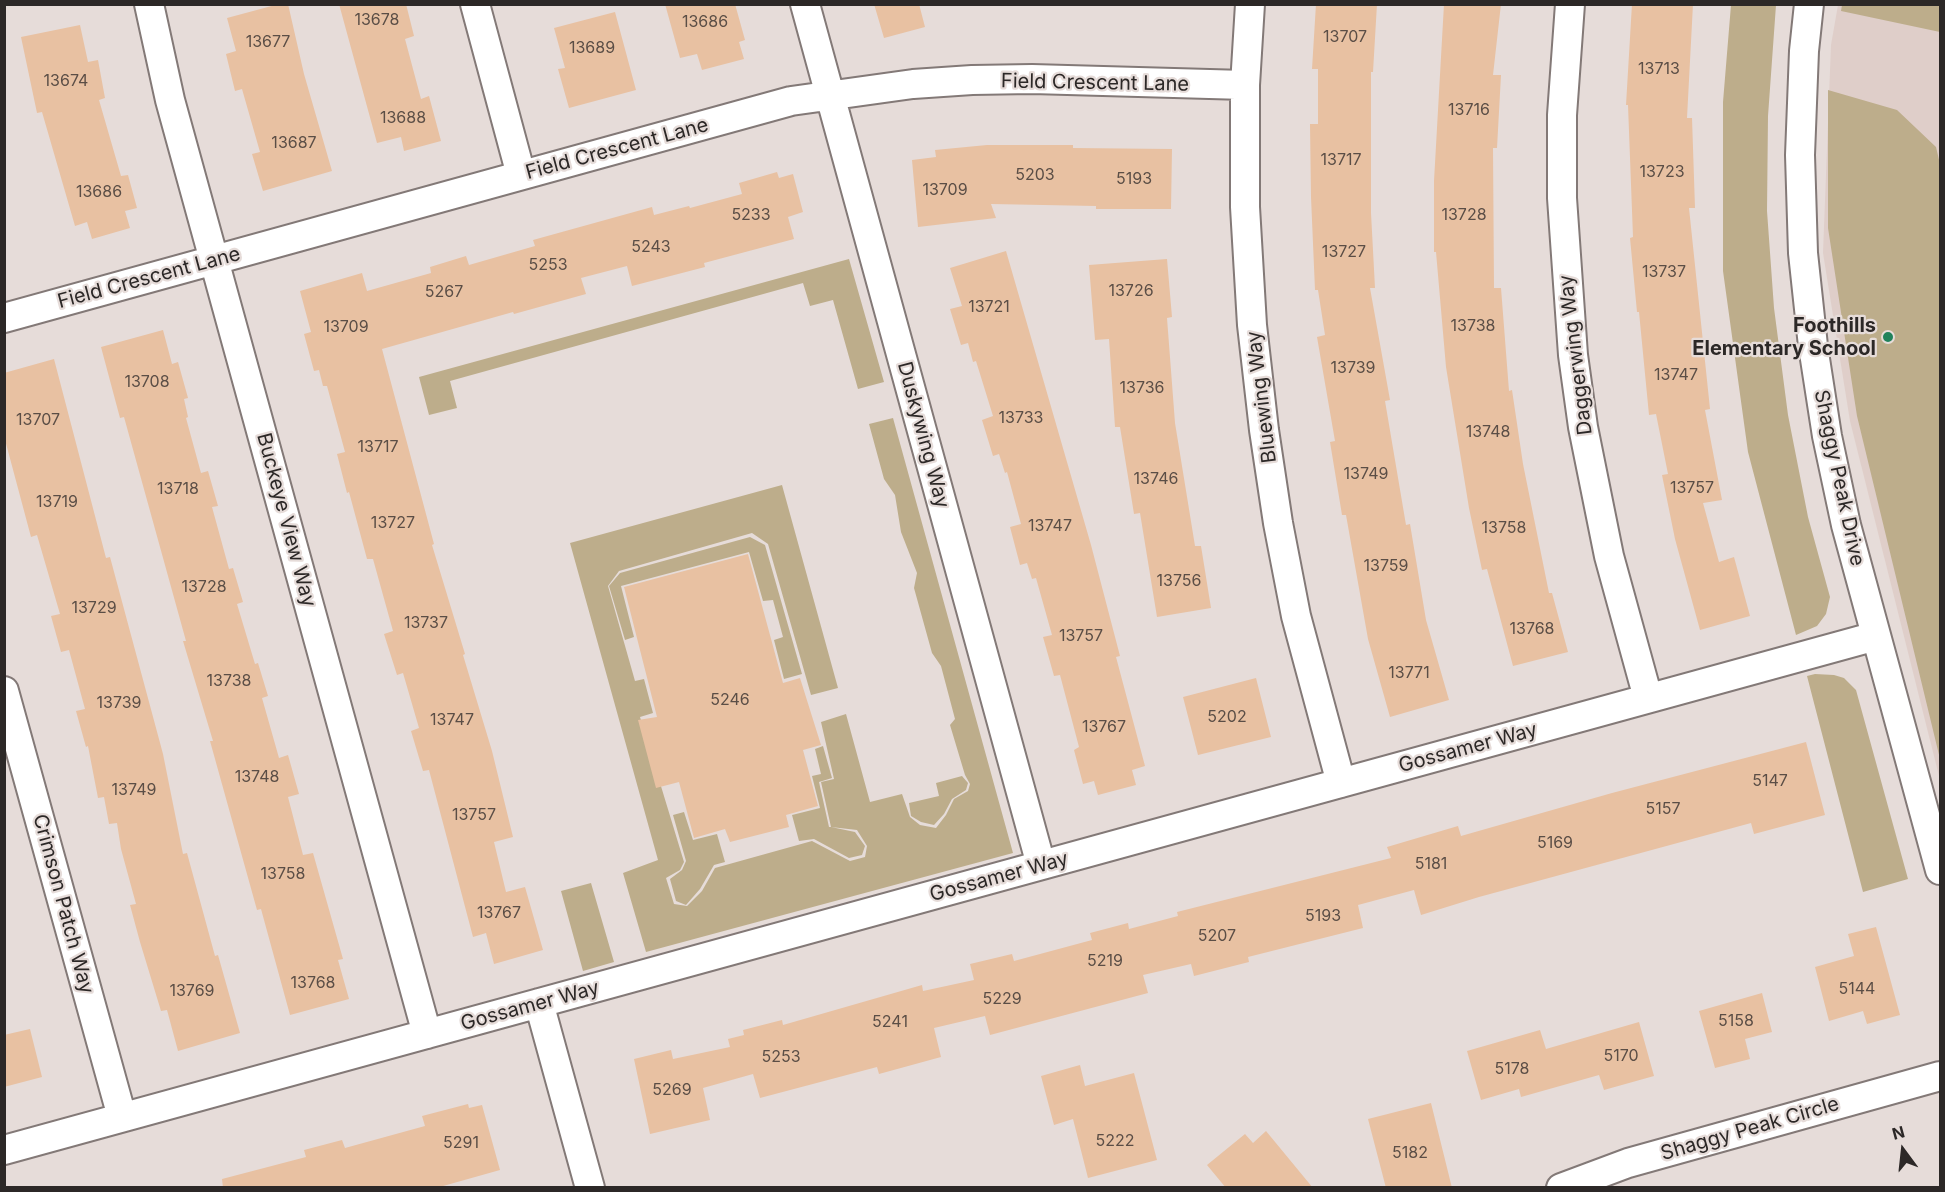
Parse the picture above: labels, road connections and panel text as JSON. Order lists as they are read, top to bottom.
{
  "streets": {
    "street": [
      "Field Crescent Lane",
      "Daggerwing Way",
      "Bluewing Way",
      "Duskywing Way",
      "Shaggy Peak Drive",
      "Buckeye View Way",
      "Gossamer Way",
      "Crimson Patch Way",
      "Shaggy Peak Circle"
    ]
  },
  "crossings": [
    ["Field Crescent Lane", "Bluewing Way"],
    ["Field Crescent Lane", "Duskywing Way"],
    ["Field Crescent Lane", "Buckeye View Way"],
    ["Daggerwing Way", "Gossamer Way"],
    ["Bluewing Way", "Gossamer Way"],
    ["Duskywing Way", "Gossamer Way"],
    ["Shaggy Peak Drive", "Gossamer Way"],
    ["Buckeye View Way", "Gossamer Way"],
    ["Gossamer Way", "Crimson Patch Way"]
  ],
  "places": ["Foothills Elementary School"],
  "house_numbers": [
    "13678",
    "13686",
    "13707",
    "13677",
    "13689",
    "13713",
    "13674",
    "13716",
    "13688",
    "13687",
    "13717",
    "13723",
    "5203",
    "5193",
    "13709",
    "13686",
    "5233",
    "13728",
    "5243",
    "13727",
    "5253",
    "13737",
    "13726",
    "5267",
    "13721",
    "13738",
    "13709",
    "13739",
    "13747",
    "13708",
    "13736",
    "13733",
    "13707",
    "13748",
    "13717",
    "13749",
    "13746",
    "13757",
    "13718",
    "13719",
    "13727",
    "13747",
    "13758",
    "13759",
    "13756",
    "13728",
    "13729",
    "13737",
    "13768",
    "13757",
    "13771",
    "13738",
    "5246",
    "13739",
    "5202",
    "13747",
    "13767",
    "13748",
    "5147",
    "13749",
    "5157",
    "13757",
    "5169",
    "5181",
    "13758",
    "13767",
    "5193",
    "5207",
    "5219",
    "13768",
    "5144",
    "13769",
    "5229",
    "5158",
    "5241",
    "5170",
    "5253",
    "5178",
    "5269",
    "5222",
    "5291",
    "5182"
  ],
  "north": "top"
}
